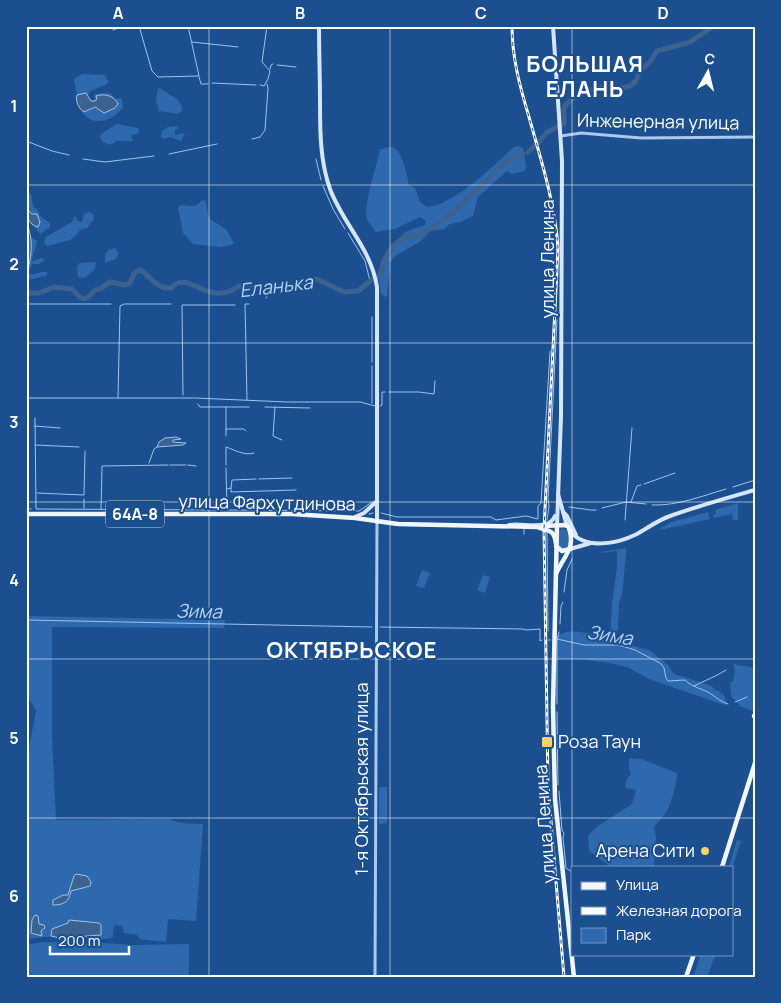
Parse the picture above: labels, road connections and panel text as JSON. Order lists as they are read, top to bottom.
{
  "streets": {
    "main road": ["улица Ленина", "улица Фархутдинова", "64А-8"],
    "street": ["Инженерная улица", "1-я Октябрьская улица"]
  },
  "crossings": [
    ["Инженерная улица", "улица Ленина"],
    ["улица Ленина", "улица Фархутдинова"],
    ["улица Фархутдинова", "1-я Октябрьская улица"]
  ],
  "districts": ["БОЛЬШАЯ ЕЛАНЬ", "ОКТЯБРЬСКОЕ"],
  "water": ["Еланька", "Зима"],
  "places": {
    "transit": ["Роза Таун"],
    "other": ["Арена Сити"]
  },
  "legend": ["Улица", "Железная дорога", "Парк"],
  "scale_bar": "200 m",
  "north": "top",
  "grid": {
    "columns": [
      "A",
      "B",
      "C",
      "D"
    ],
    "rows": [
      "1",
      "2",
      "3",
      "4",
      "5",
      "6"
    ]
  }
}
